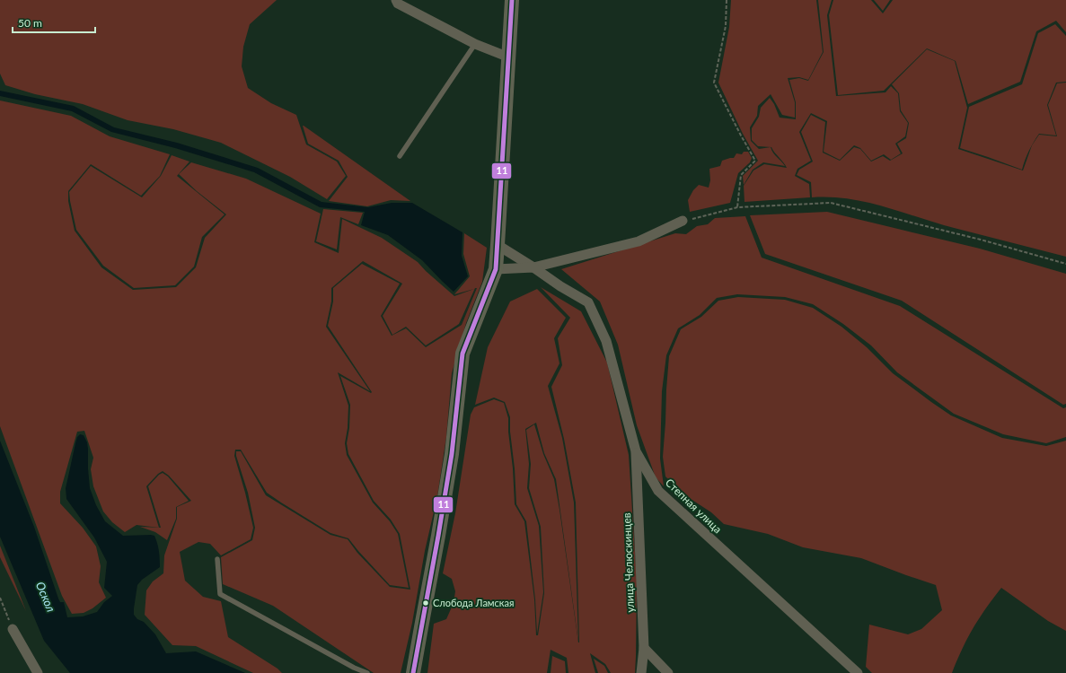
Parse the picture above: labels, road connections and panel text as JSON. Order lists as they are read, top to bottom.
{
  "streets": {
    "street": ["Степная улица", "улица Челюскинцев"]
  },
  "crossings": [
    ["Степная улица", "улица Челюскинцев"]
  ],
  "water": ["Оскол"],
  "places": ["Слобода Ламская"],
  "lines": ["transit line 11"],
  "scale_bar": "50 m"
}
